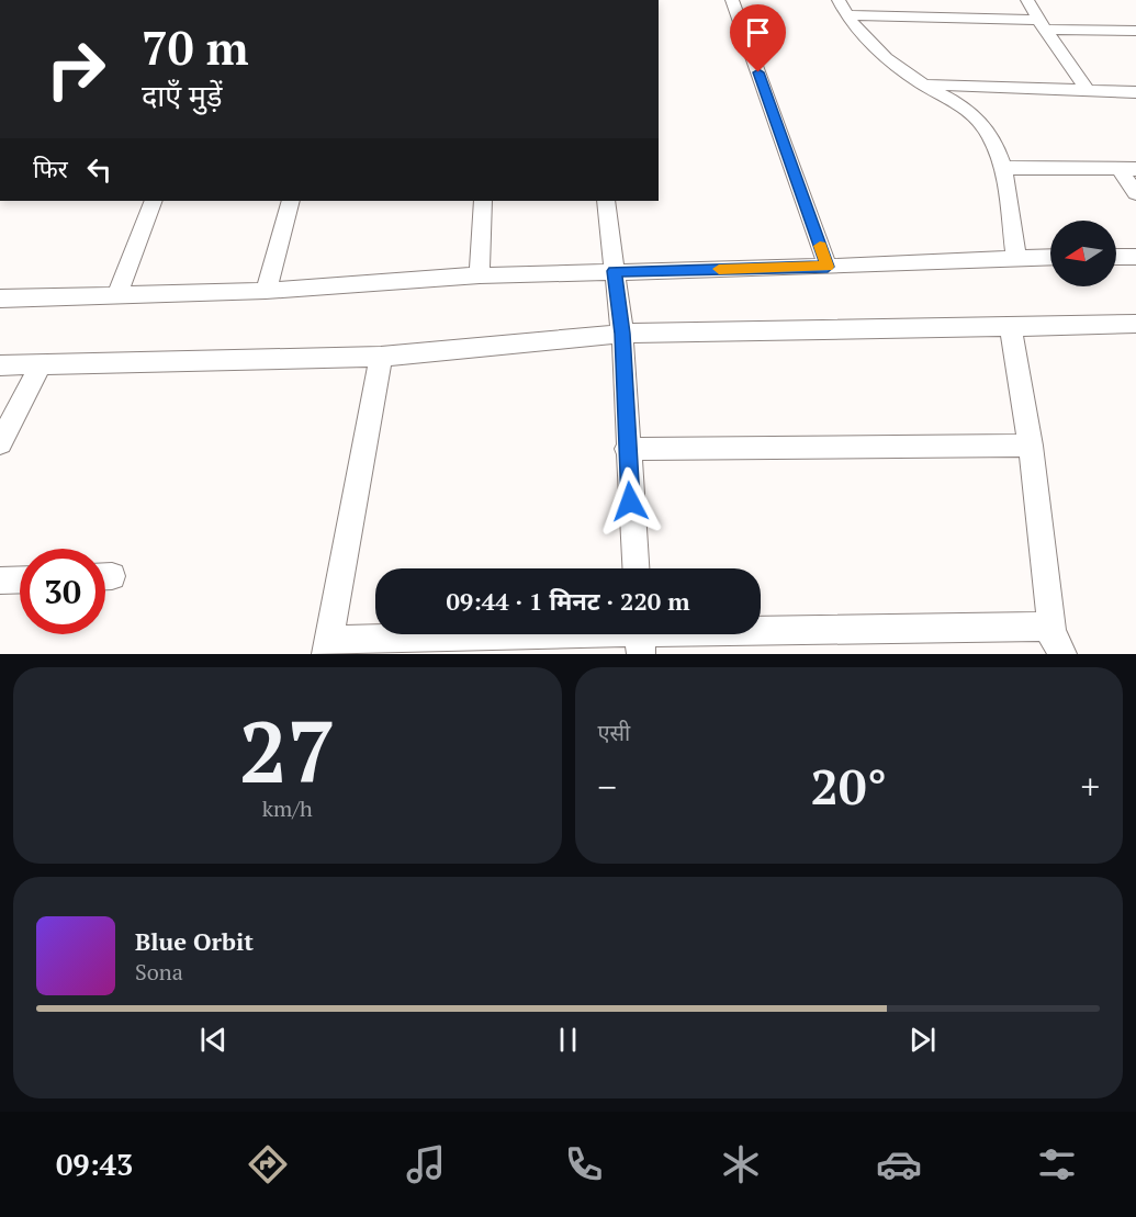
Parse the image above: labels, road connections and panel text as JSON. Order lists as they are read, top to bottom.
{
  "north": "left",
  "page": {
    "turn": ["70 m", "दाएँ मुड़ें"],
    "then": "फिर",
    "limit": "30",
    "trip": "09:44 · 1 मिनट · 220 m",
    "tile": [
      ["27", "km/h"],
      "एसी"
    ],
    "heat": ["−", "20°", "+"],
    "song": ["Blue Orbit", "Sona"],
    "tabs": "09:43"
  }
}
